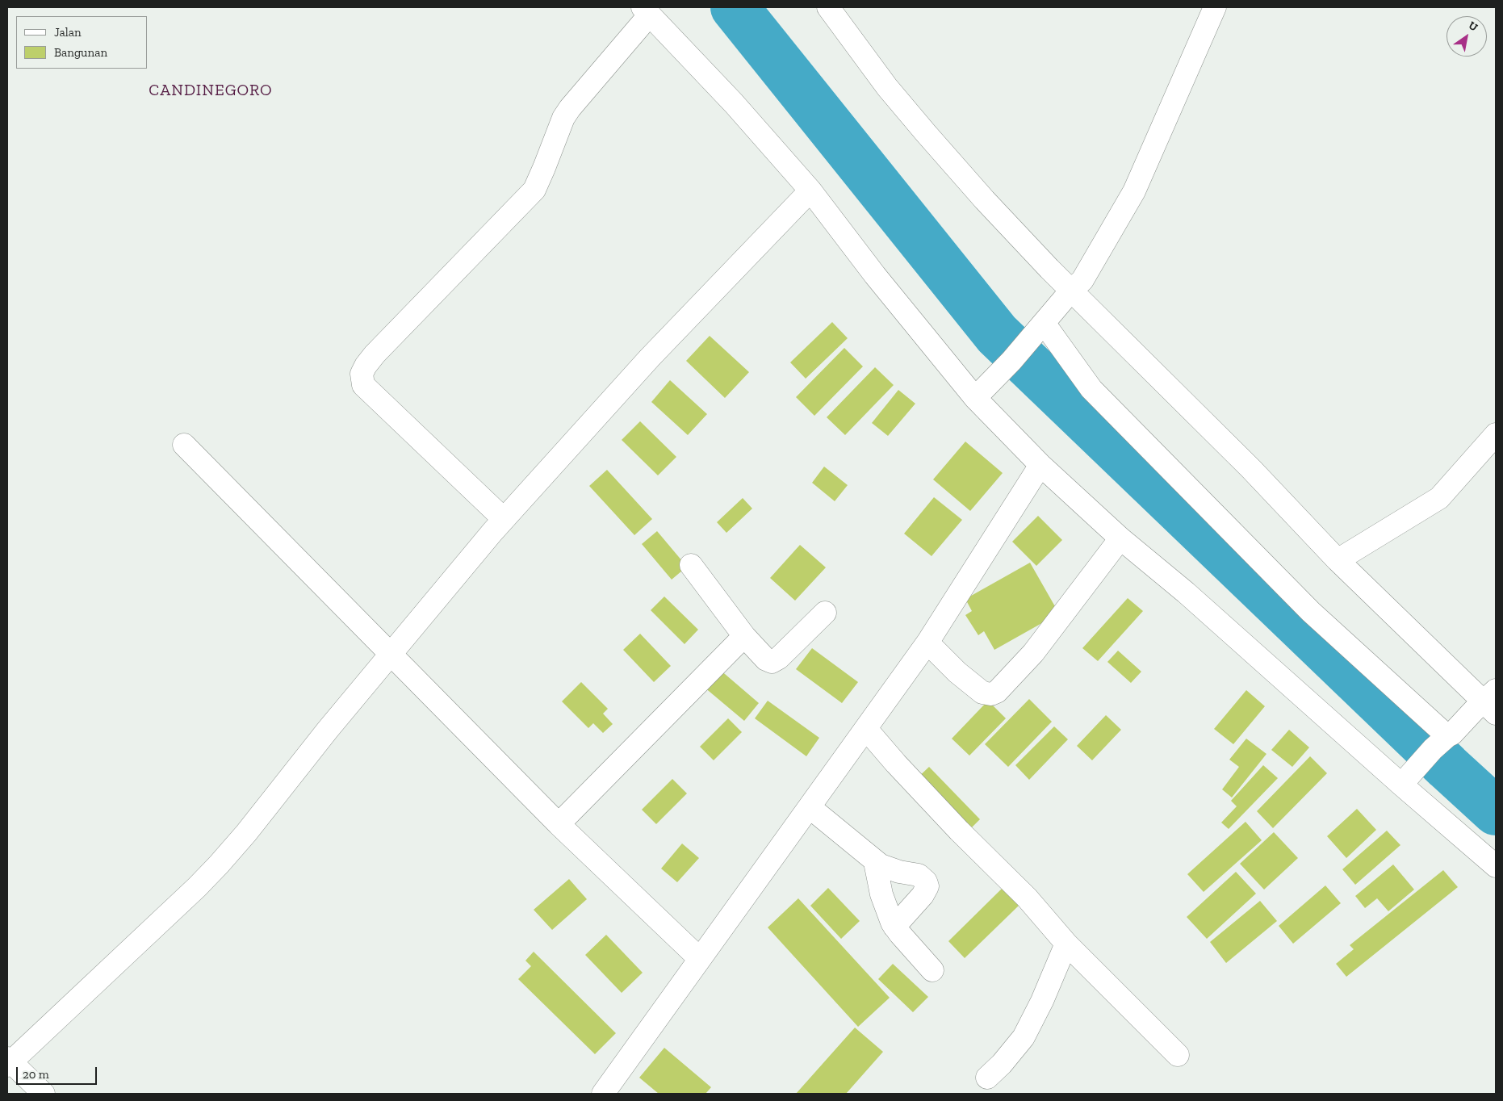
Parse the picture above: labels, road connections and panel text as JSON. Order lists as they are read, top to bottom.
{
  "districts": ["CANDINEGORO"],
  "legend": ["Jalan", "Bangunan"],
  "scale_bar": "20 m",
  "north": "top right"
}
